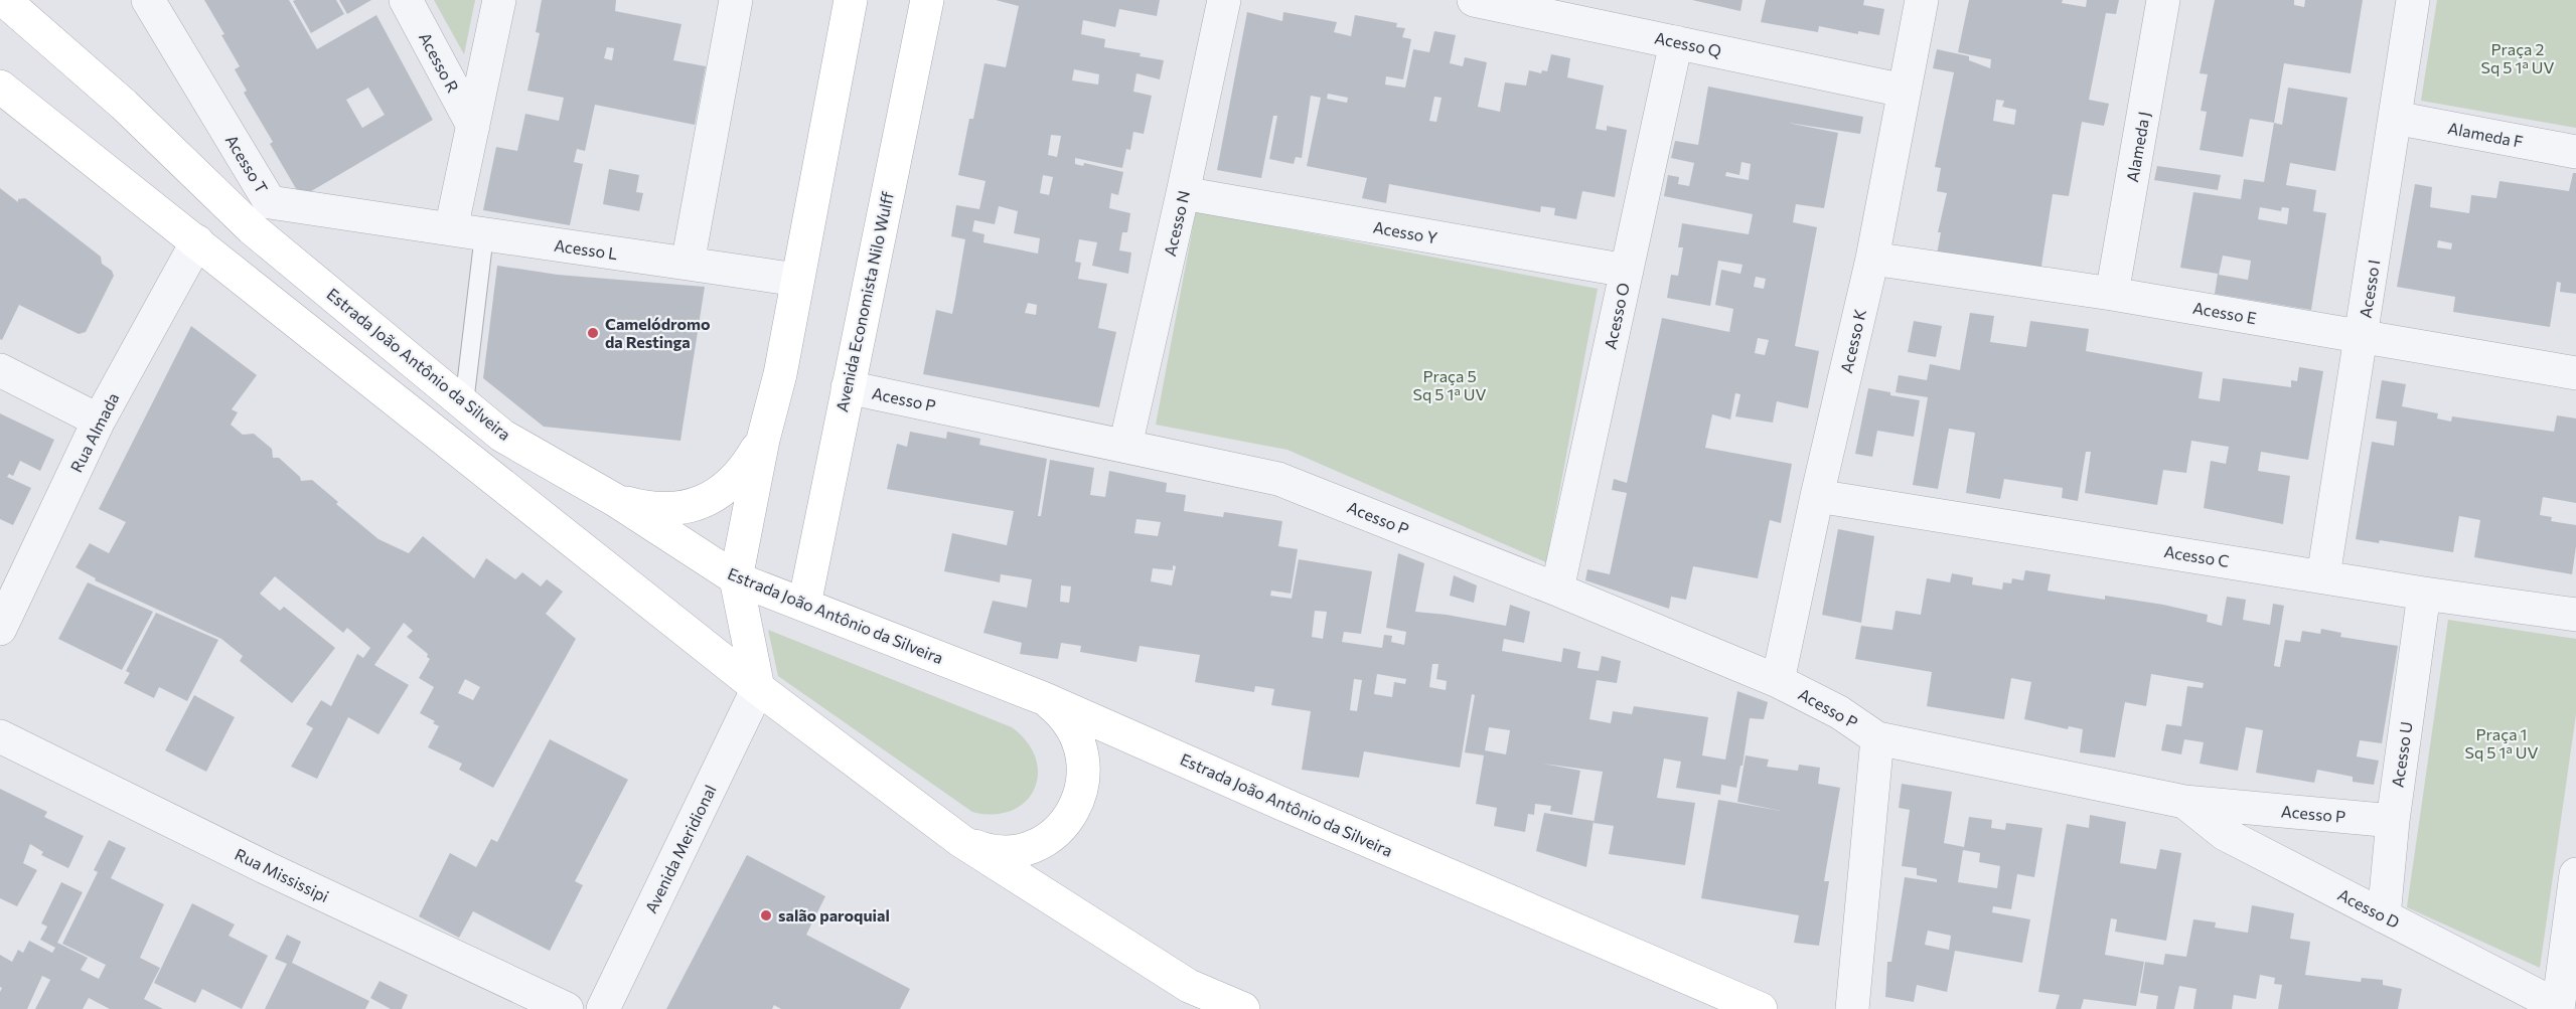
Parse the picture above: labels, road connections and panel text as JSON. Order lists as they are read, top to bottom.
{
  "streets": {
    "main road": ["Avenida Economista Nilo Wulff", "Estrada João Antônio da Silveira"],
    "street": [
      "Acesso Q",
      "Acesso R",
      "Alameda F",
      "Alameda J",
      "Acesso T",
      "Acesso N",
      "Acesso Y",
      "Acesso L",
      "Acesso I",
      "Acesso E",
      "Acesso O",
      "Acesso K",
      "Acesso P",
      "Rua Almada",
      "Acesso C",
      "Acesso U",
      "Avenida Meridional",
      "Rua Mississipi",
      "Acesso D"
    ]
  },
  "crossings": [
    ["Acesso Q", "Acesso O"],
    ["Acesso Q", "Acesso K"],
    ["Alameda F", "Acesso I"],
    ["Alameda J", "Acesso E"],
    ["Acesso T", "Acesso L"],
    ["Acesso T", "Estrada João Antônio da Silveira"],
    ["Acesso N", "Acesso Y"],
    ["Acesso N", "Acesso P"],
    ["Acesso Y", "Acesso O"],
    ["Acesso I", "Acesso E"],
    ["Acesso I", "Acesso C"],
    ["Avenida Economista Nilo Wulff", "Estrada João Antônio da Silveira"],
    ["Avenida Economista Nilo Wulff", "Acesso P"],
    ["Acesso E", "Acesso K"],
    ["Acesso O", "Acesso P"],
    ["Acesso K", "Acesso P"],
    ["Acesso K", "Acesso C"],
    ["Acesso P", "Acesso U"],
    ["Acesso P", "Acesso D"],
    ["Acesso C", "Acesso U"],
    ["Acesso U", "Acesso D"]
  ],
  "parks": ["Praça 2 Sq 5 1ª UV", "Praça 5 Sq 5 1ª UV", "Praça 1 Sq 5 1ª UV"],
  "places": ["Camelódromo da Restinga", "salão paroquial"]
}
